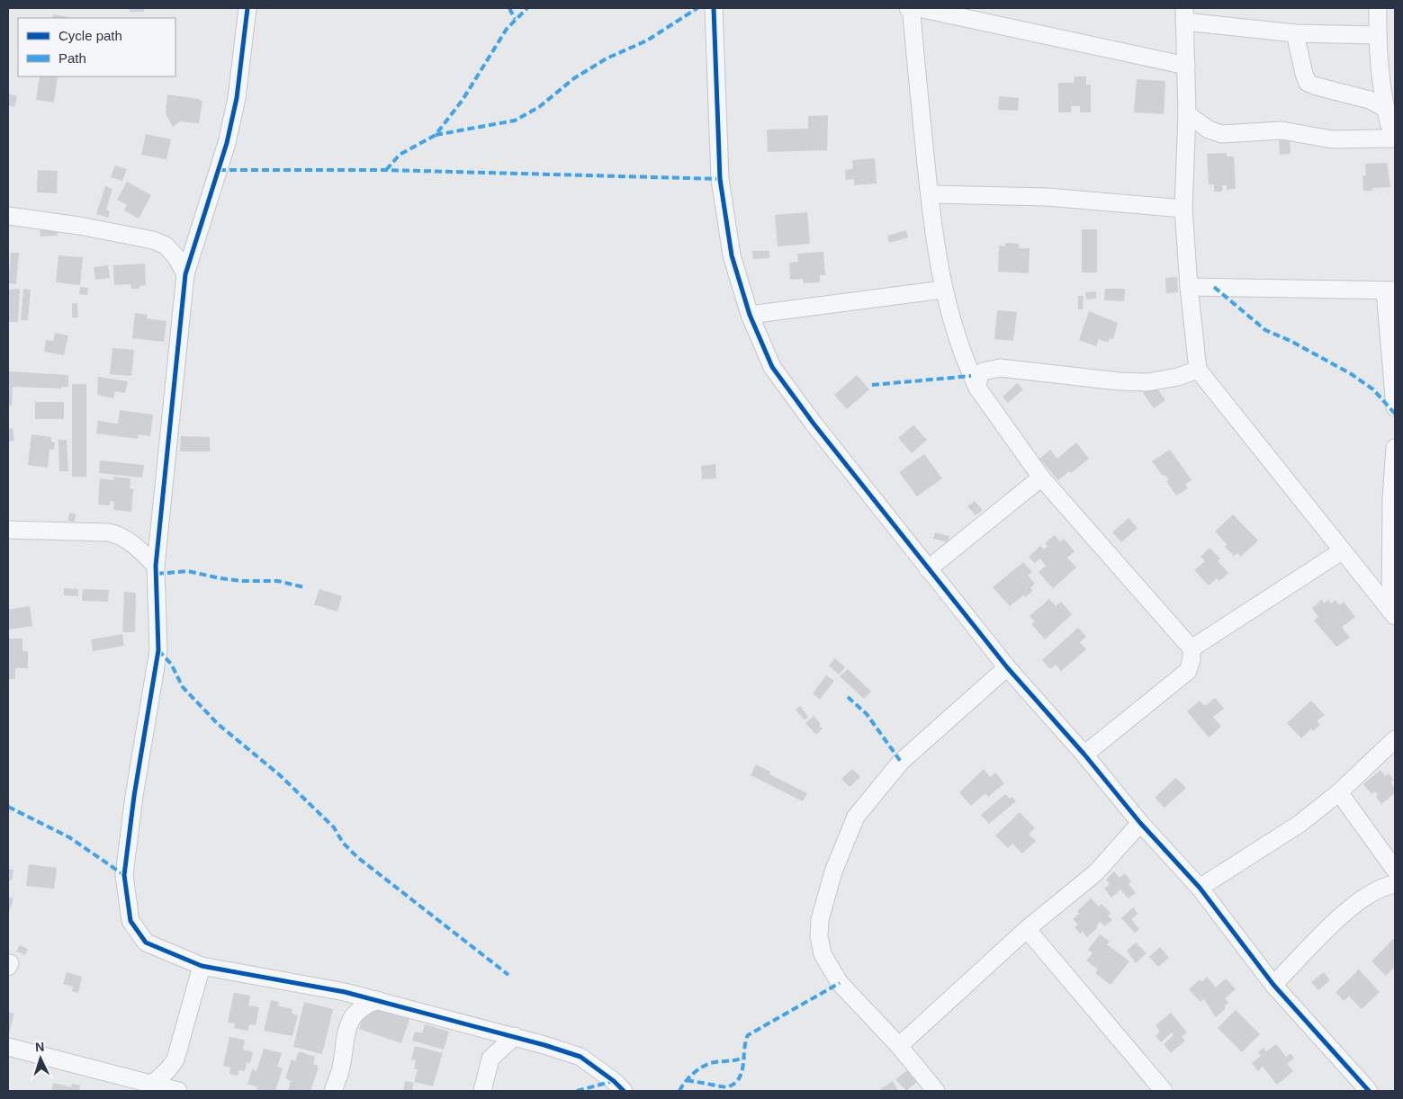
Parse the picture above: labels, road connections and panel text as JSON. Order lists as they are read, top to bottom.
{
  "legend": ["Cycle path", "Path"],
  "north": "top"
}
